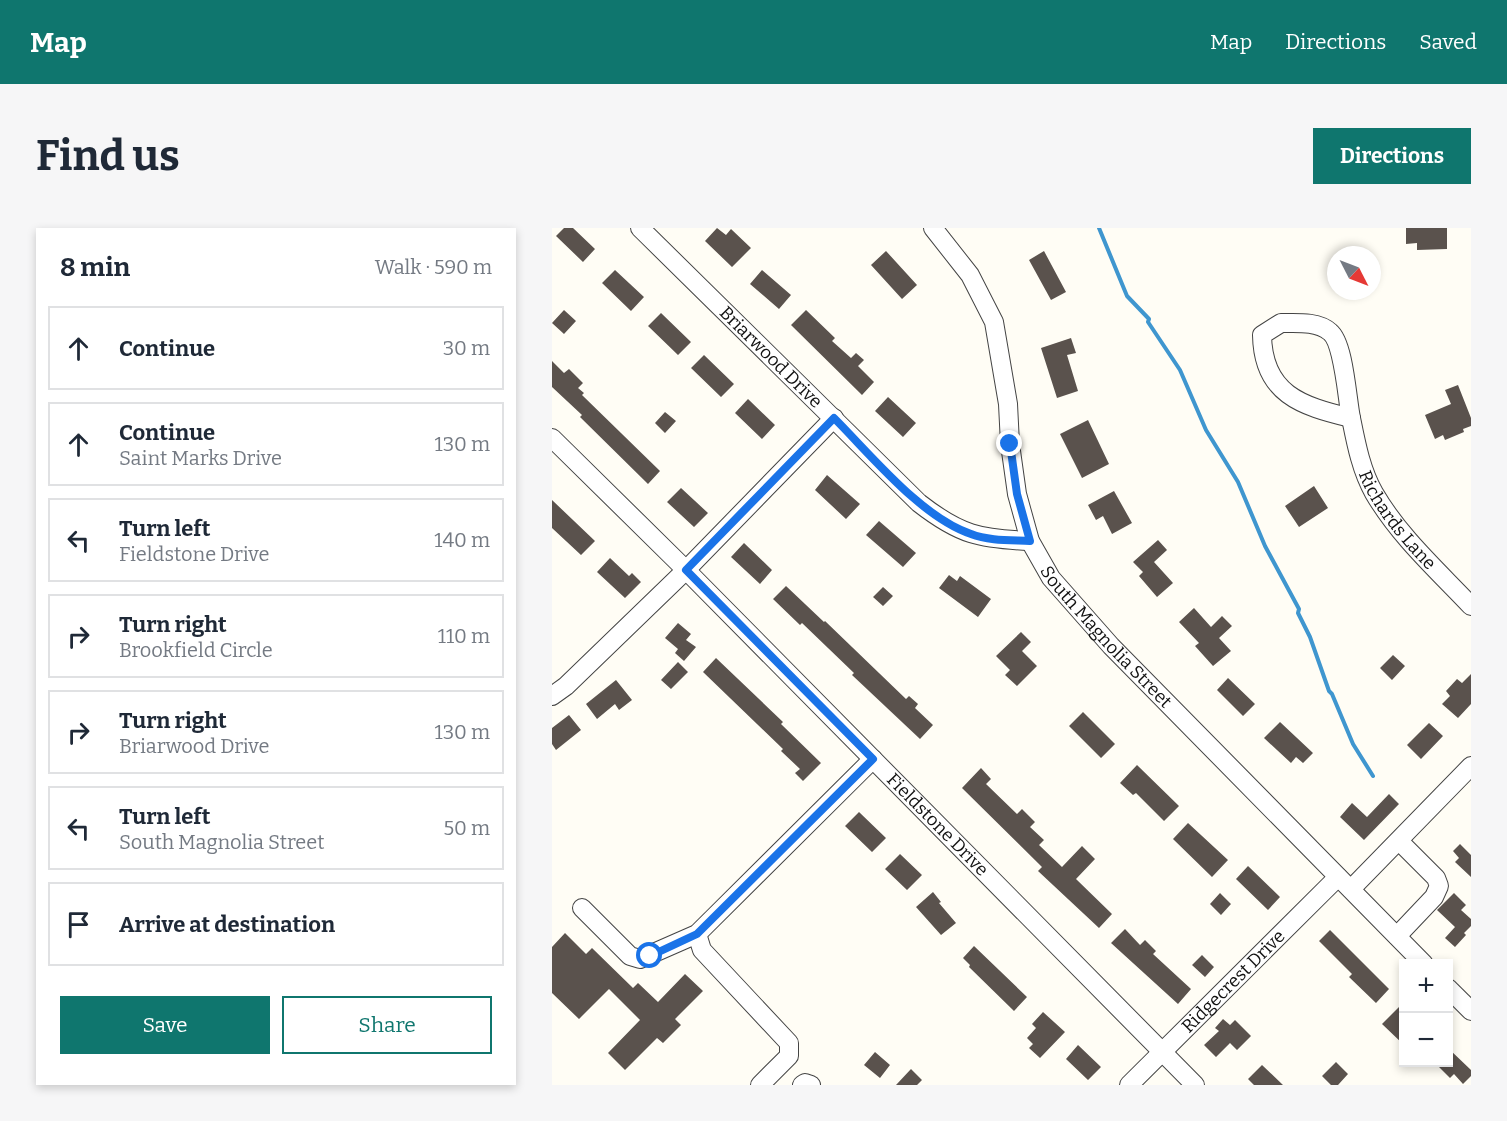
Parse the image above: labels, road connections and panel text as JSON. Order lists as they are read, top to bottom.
{
  "streets": {
    "street": [
      "Briarwood Drive",
      "Richards Lane",
      "South Magnolia Street",
      "Fieldstone Drive",
      "Ridgecrest Drive"
    ]
  },
  "crossings": [
    ["Briarwood Drive", "South Magnolia Street"],
    ["South Magnolia Street", "Ridgecrest Drive"],
    ["Fieldstone Drive", "Ridgecrest Drive"]
  ],
  "north": "bottom right",
  "page": {
    "header": "Map",
    "nav": ["Map", "Directions", "Saved"],
    "buttons": [
      "Directions",
      ["Save", "Share"]
    ],
    "title": "Find us",
    "heading": ["8 min", "Walk · 590 m"],
    "list": [
      ["Continue", "30 m"],
      ["Continue", "Saint Marks Drive", "130 m"],
      ["Turn left", "Fieldstone Drive", "140 m"],
      ["Turn right", "Brookfield Circle", "110 m"],
      ["Turn right", "Briarwood Drive", "130 m"],
      ["Turn left", "South Magnolia Street", "50 m"],
      "Arrive at destination"
    ],
    "map_buttons": ["+", "−"]
  }
}
